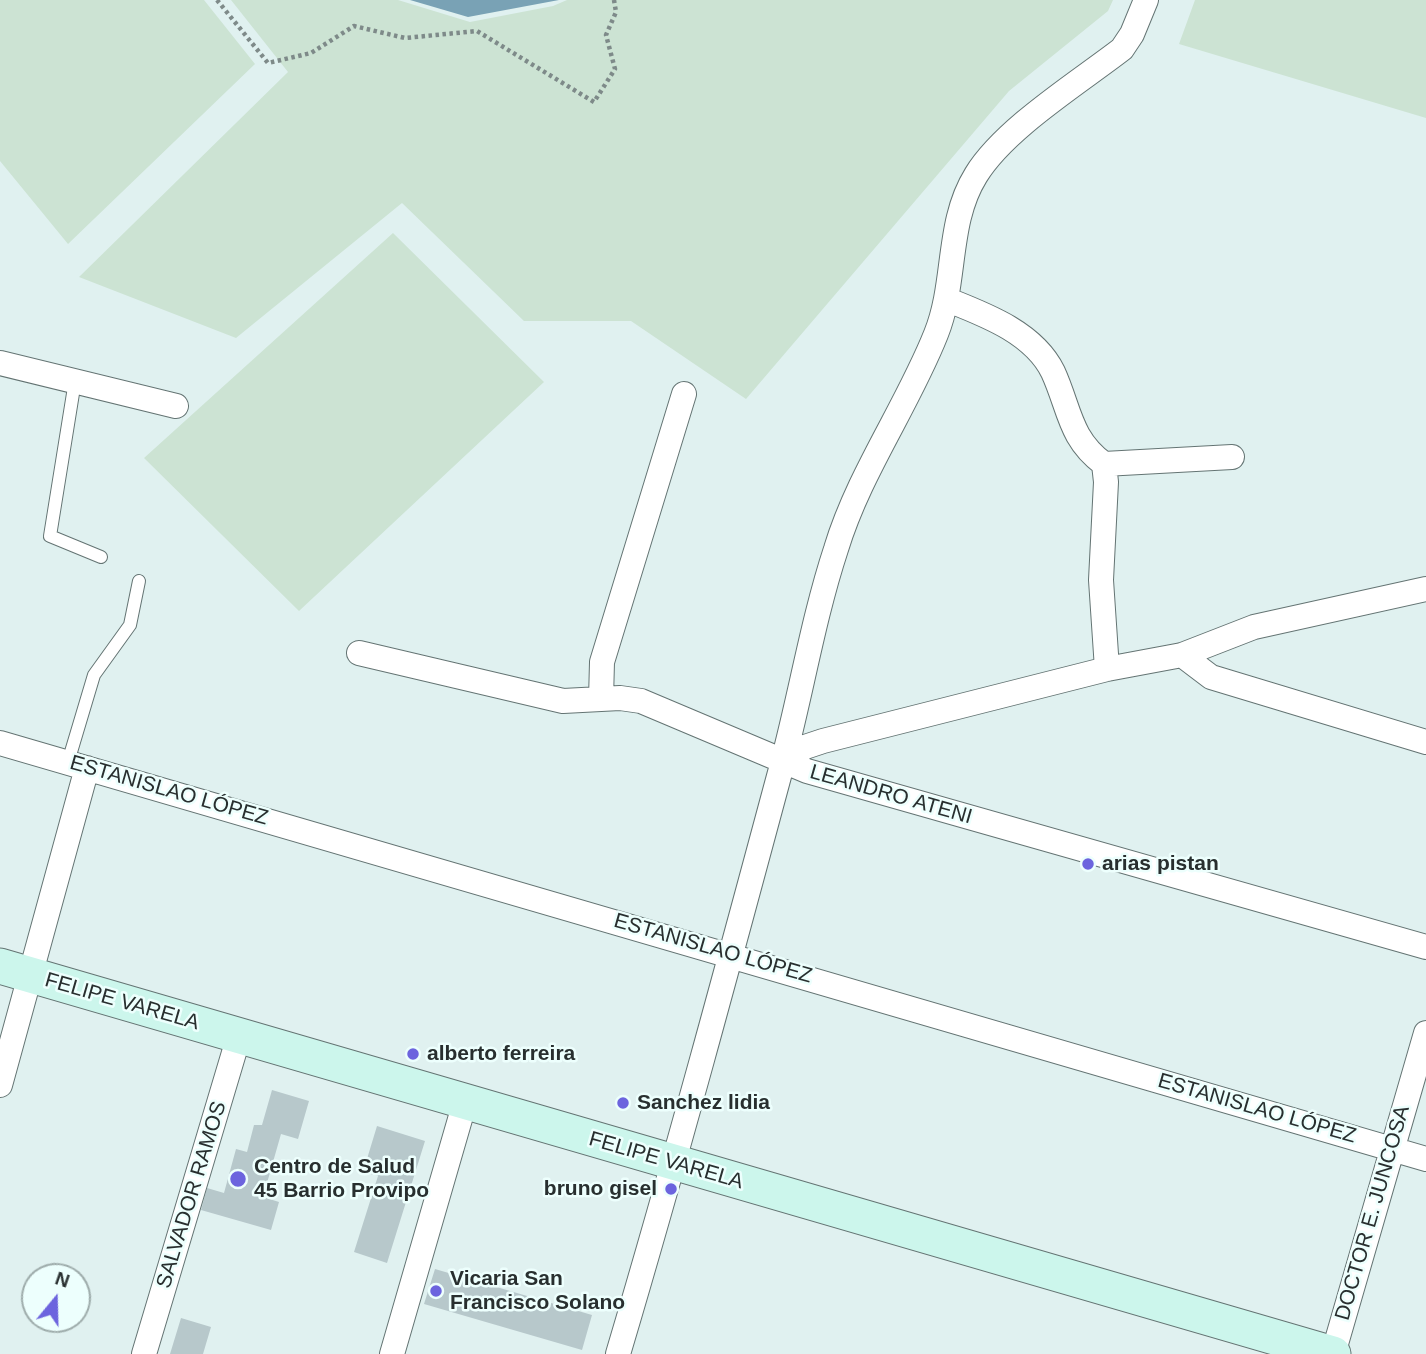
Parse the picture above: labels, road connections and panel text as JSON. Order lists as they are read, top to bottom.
{
  "streets": {
    "street": [
      "ESTANISLAO LÓPEZ",
      "LEANDRO ATENI",
      "FELIPE VARELA",
      "SALVADOR RAMOS",
      "DOCTOR E. JUNCOSA"
    ]
  },
  "crossings": [
    ["ESTANISLAO LÓPEZ", "DOCTOR E. JUNCOSA"],
    ["FELIPE VARELA", "SALVADOR RAMOS"],
    ["FELIPE VARELA", "DOCTOR E. JUNCOSA"]
  ],
  "places": [
    "arias pistan",
    "alberto ferreira",
    "Sanchez lidia",
    "Centro de Salud 45 Barrio Provipo",
    "bruno gisel",
    "Vicaria San Francisco Solano"
  ],
  "north": "top"
}
